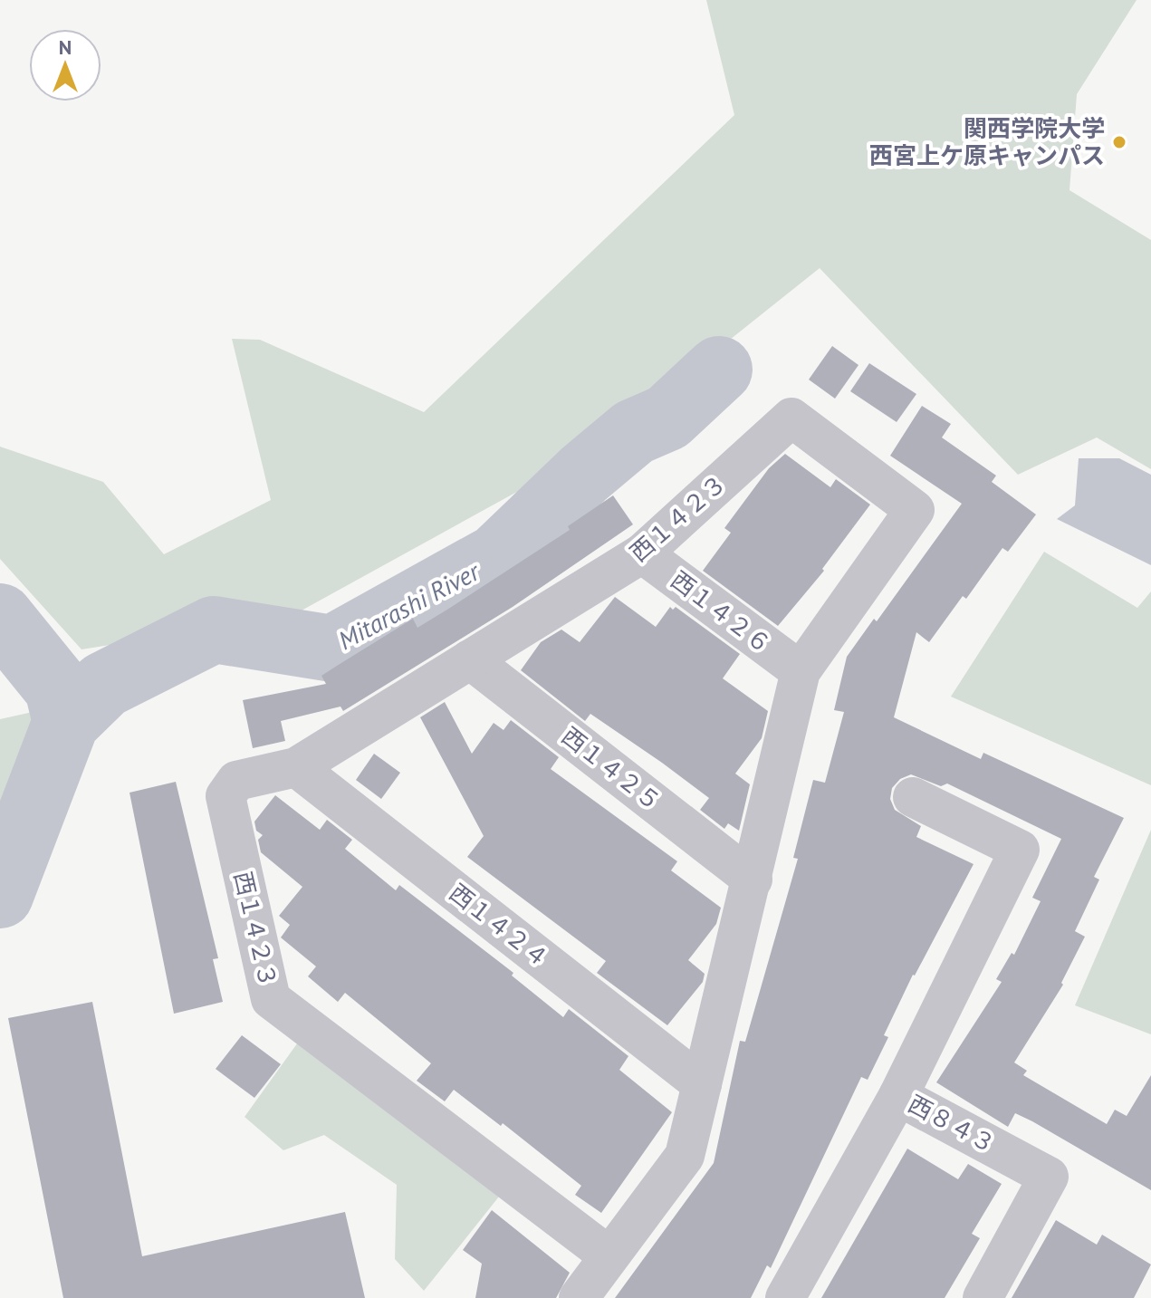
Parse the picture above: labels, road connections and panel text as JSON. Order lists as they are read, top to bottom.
{
  "streets": {
    "street": [
      "西１４２３",
      "西１４２６",
      "西１４２５",
      "西１４２４",
      "西８４３"
    ]
  },
  "crossings": [
    ["西１４２３", "西１４２６"],
    ["西１４２３", "西１４２５"],
    ["西１４２３", "西１４２４"]
  ],
  "water": ["Mitarashi River"],
  "places": ["関西学院大学 西宮上ケ原キャンパス"],
  "north": "top"
}
